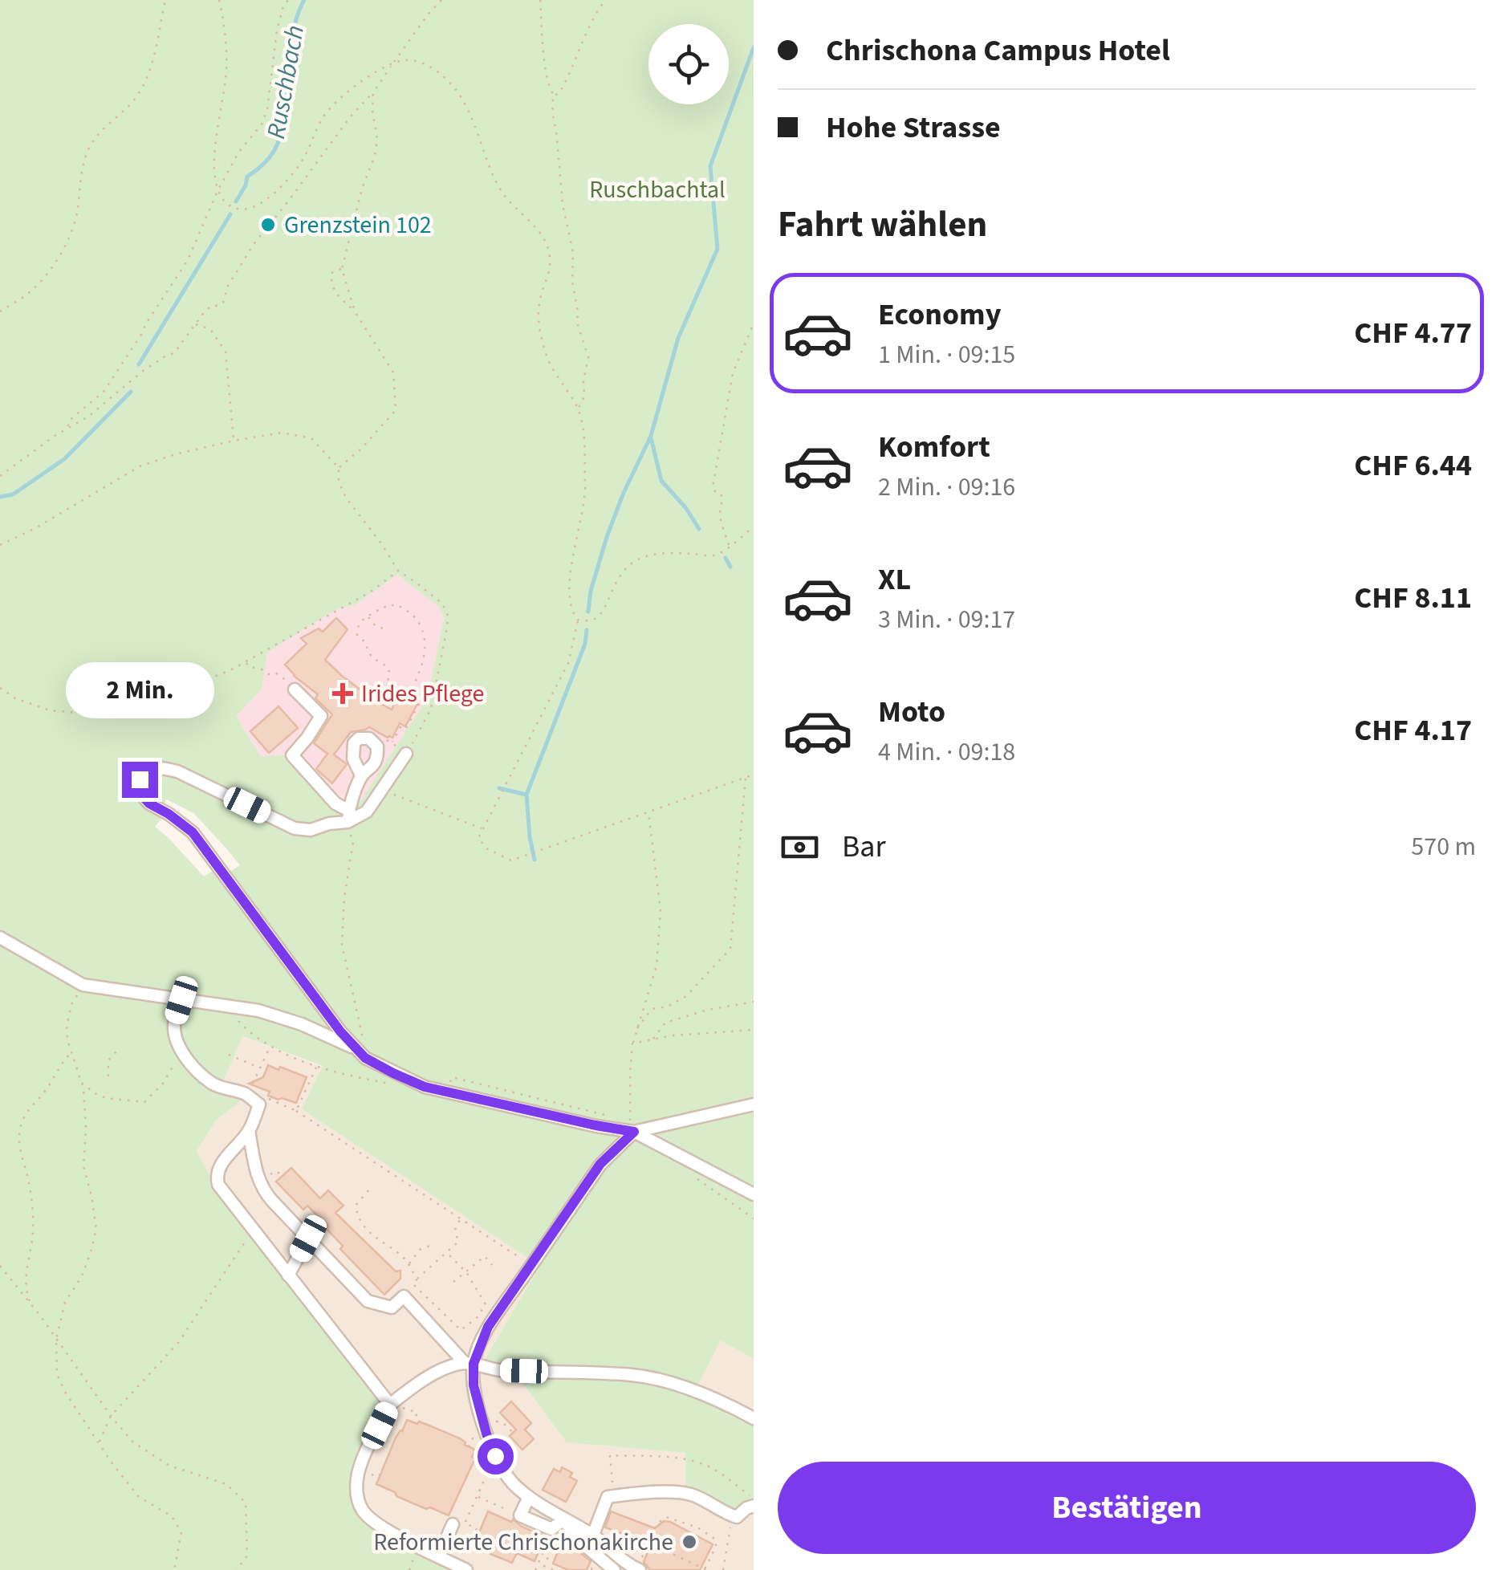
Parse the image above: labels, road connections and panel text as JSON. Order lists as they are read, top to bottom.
{
  "water": ["Ruschbach"],
  "parks": ["Ruschbachtal"],
  "places": {
    "other": ["Grenzstein 102", "Reformierte Chrischonakirche"],
    "health": ["Irides Pflege"]
  },
  "page": {
    "banner": ["Chrischona Campus Hotel", "Hohe Strasse"],
    "heading": "Fahrt wählen",
    "list": [
      {
        "name": "Economy",
        "note": "1 Min. · 09:15",
        "value": "CHF 4.77"
      },
      {
        "name": "Komfort",
        "note": "2 Min. · 09:16",
        "value": "CHF 6.44"
      },
      {
        "name": "XL",
        "note": "3 Min. · 09:17",
        "value": "CHF 8.11"
      },
      {
        "name": "Moto",
        "note": "4 Min. · 09:18",
        "value": "CHF 4.17"
      }
    ],
    "bubble": "2 Min.",
    "pay": ["Bar", "570 m"],
    "buttons": "Bestätigen"
  }
}
